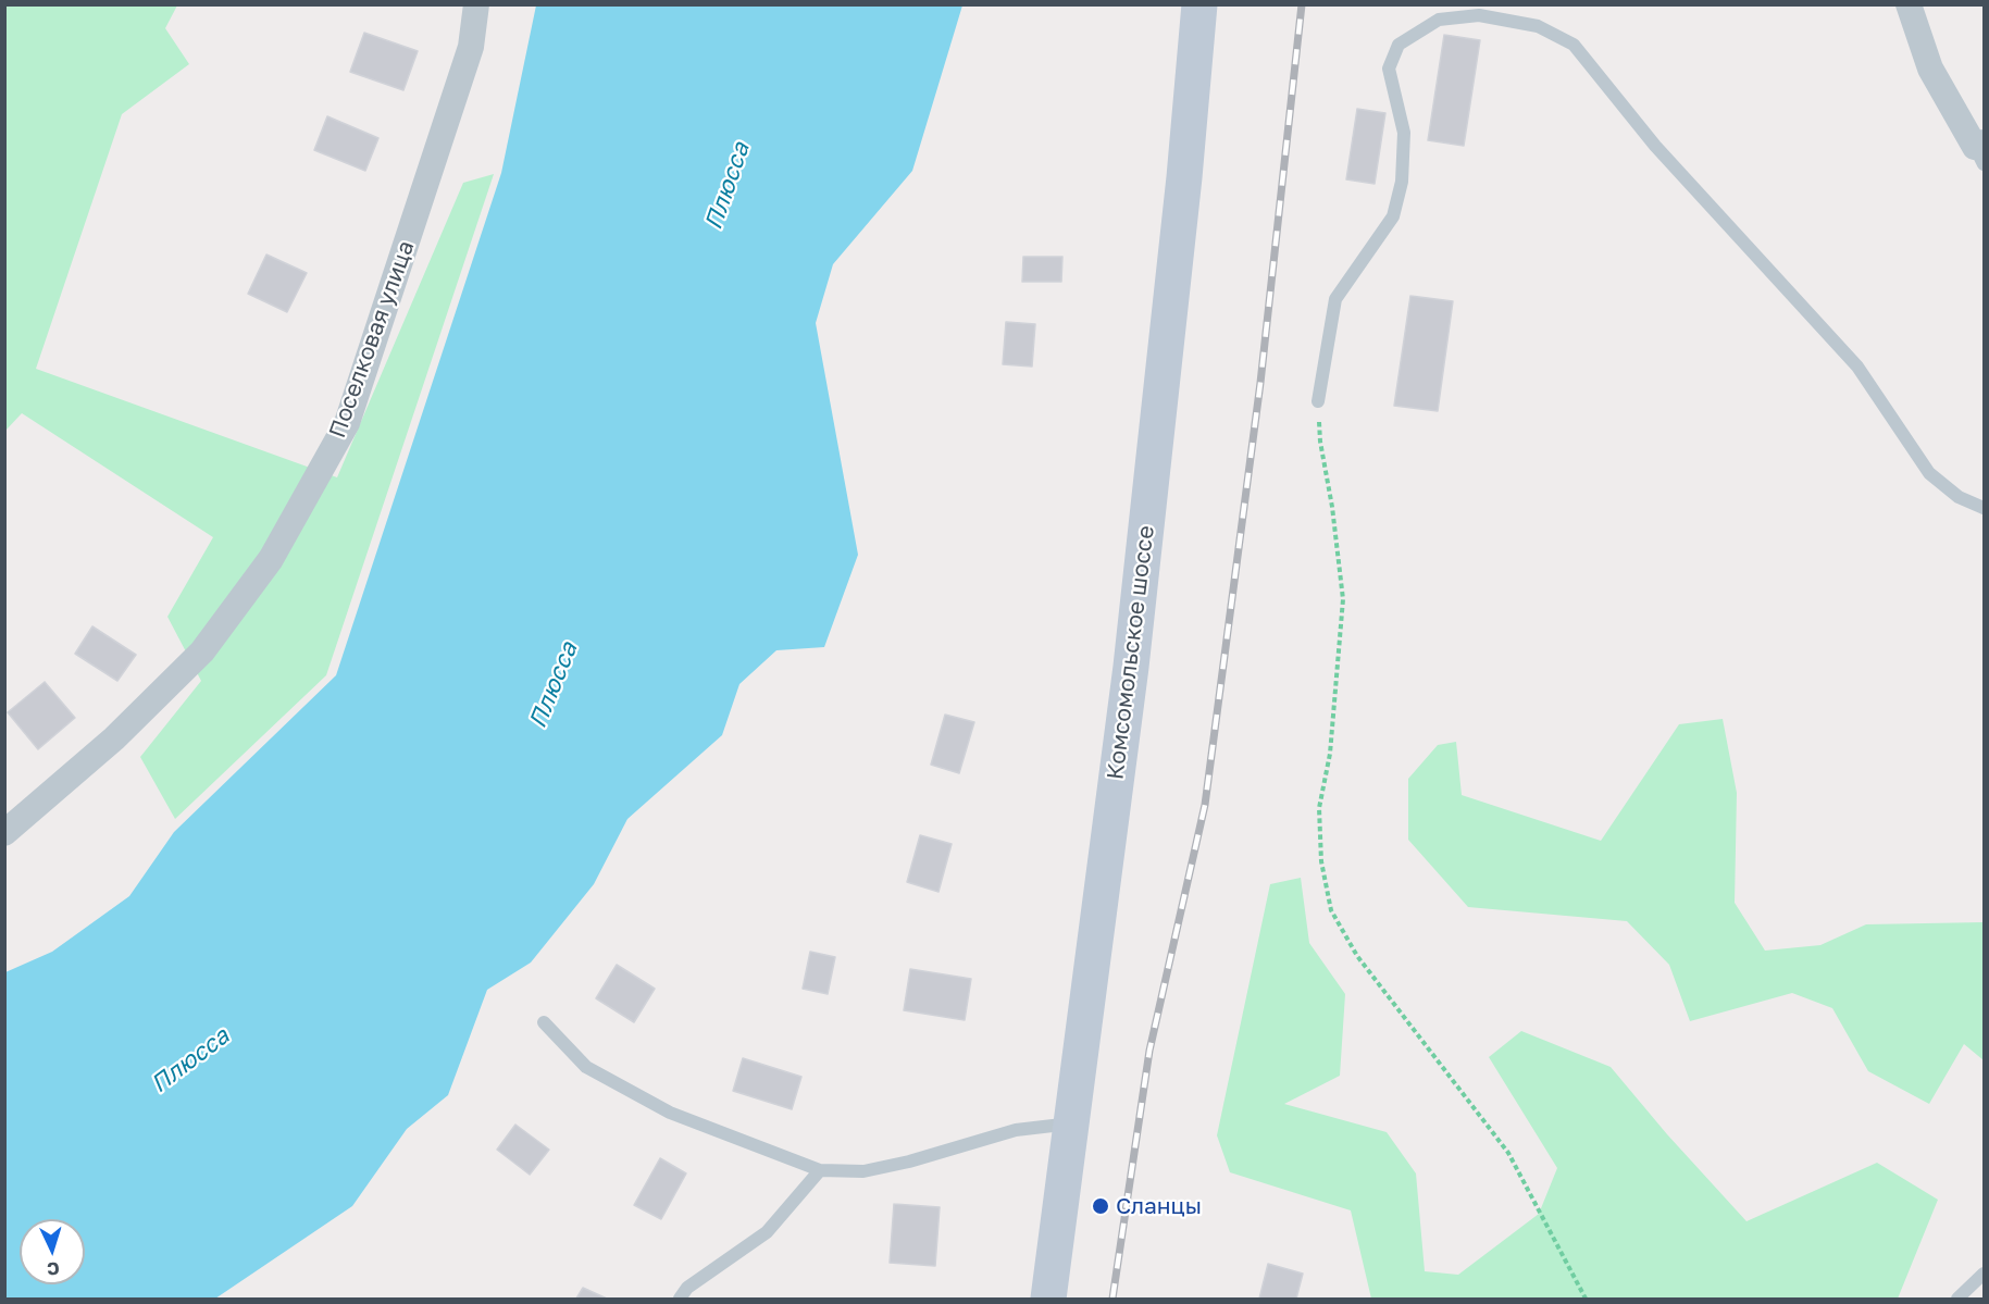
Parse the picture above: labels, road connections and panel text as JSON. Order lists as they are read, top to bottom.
{
  "streets": {
    "main road": ["Комсомольское шоссе"],
    "street": ["Поселковая улица"]
  },
  "water": ["Плюсса"],
  "places": ["Сланцы"],
  "north": "bottom"
}
